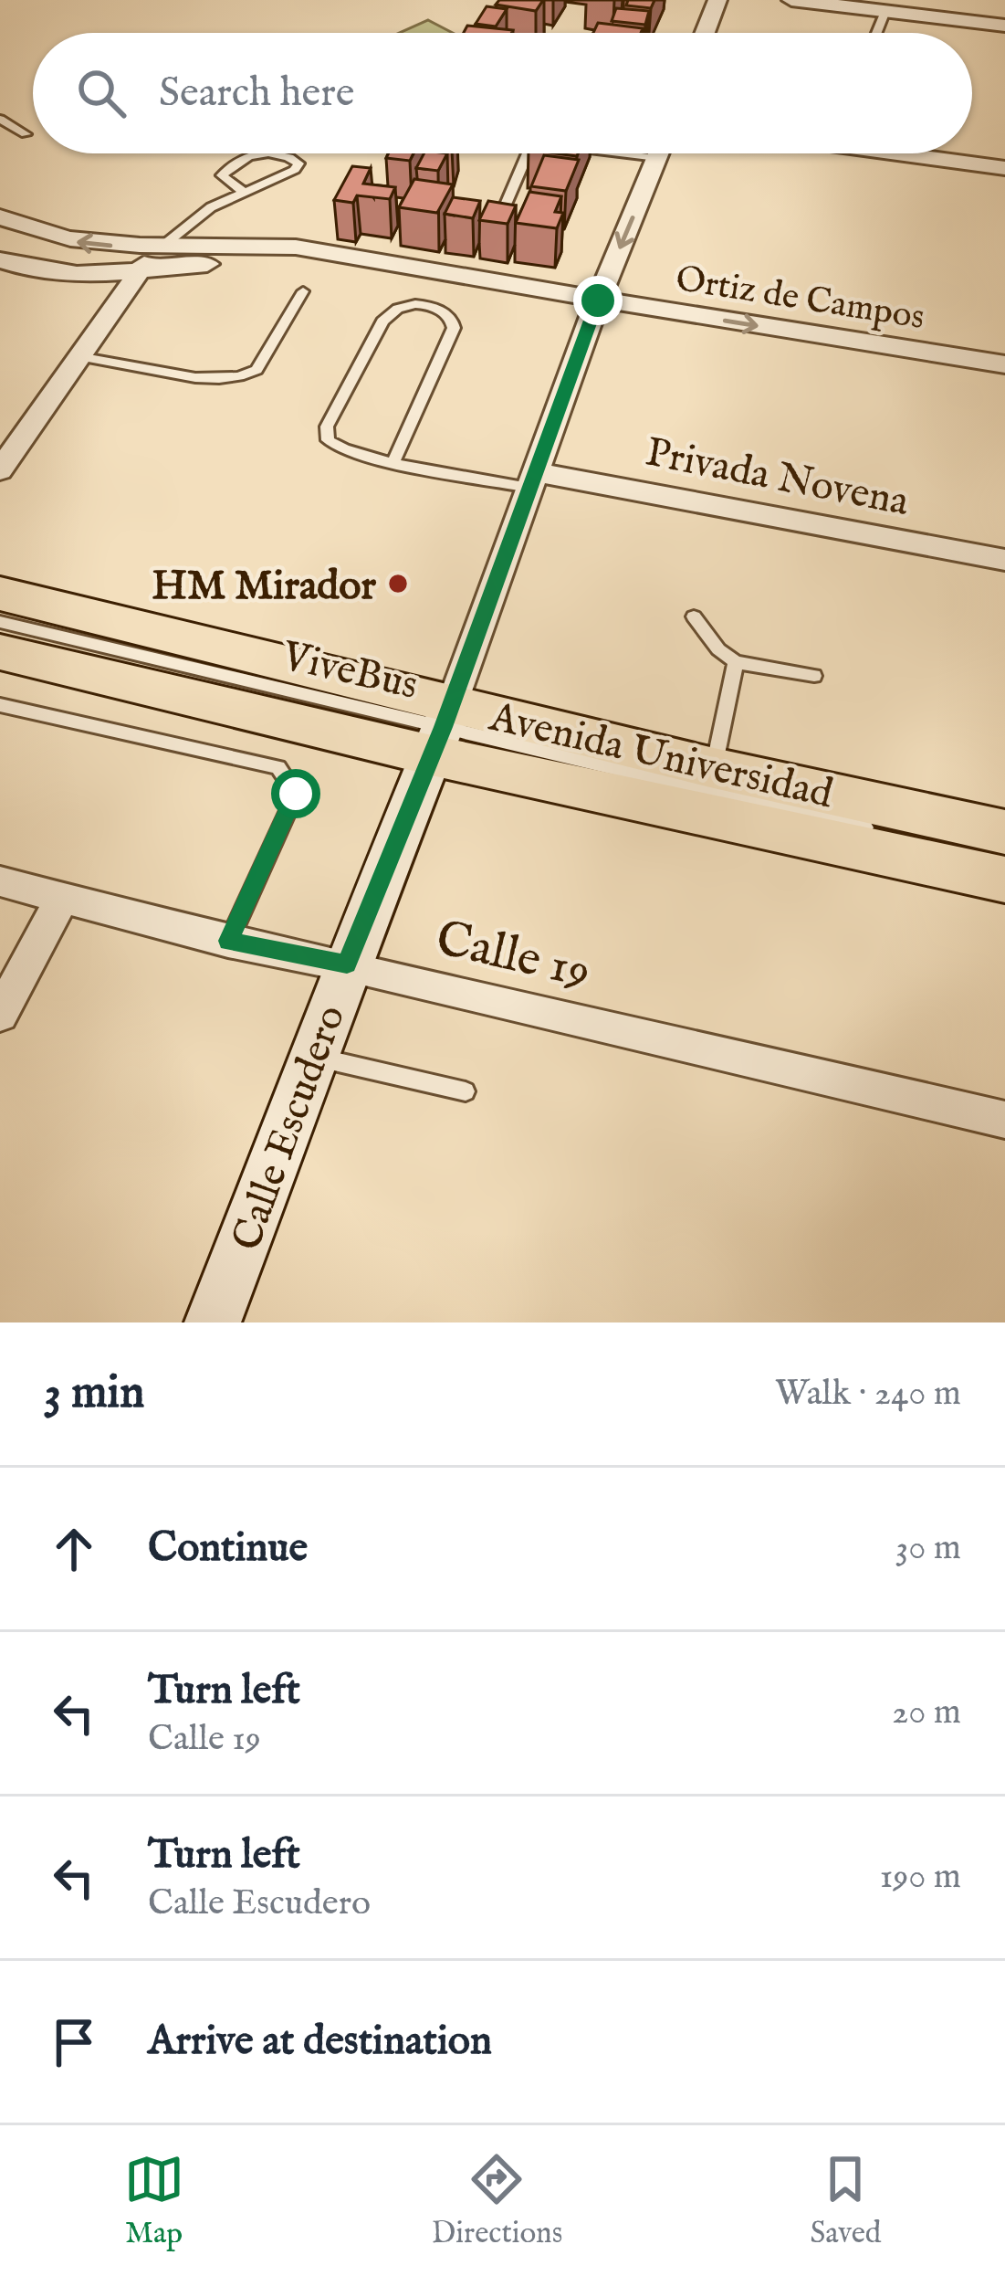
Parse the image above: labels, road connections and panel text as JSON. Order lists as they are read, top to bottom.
{
  "streets": {
    "main road": ["Avenida Universidad"],
    "street": [
      "Ortiz de Campos",
      "Privada Novena",
      "Calle 19",
      "Calle Escudero"
    ],
    "lane": ["ViveBus"]
  },
  "crossings": [
    ["Ortiz de Campos", "Calle Escudero"],
    ["Privada Novena", "Calle Escudero"],
    ["ViveBus", "Avenida Universidad"],
    ["ViveBus", "Calle Escudero"],
    ["Avenida Universidad", "Calle Escudero"],
    ["Calle 19", "Calle Escudero"]
  ],
  "places": ["HM Mirador"],
  "page": {
    "search": "Search here",
    "heading": ["3 min", "Walk · 240 m"],
    "list": [
      ["Continue", "30 m"],
      ["Turn left", "Calle 19", "20 m"],
      ["Turn left", "Calle Escudero", "190 m"],
      "Arrive at destination"
    ],
    "nav": ["Map", "Directions", "Saved"]
  }
}
